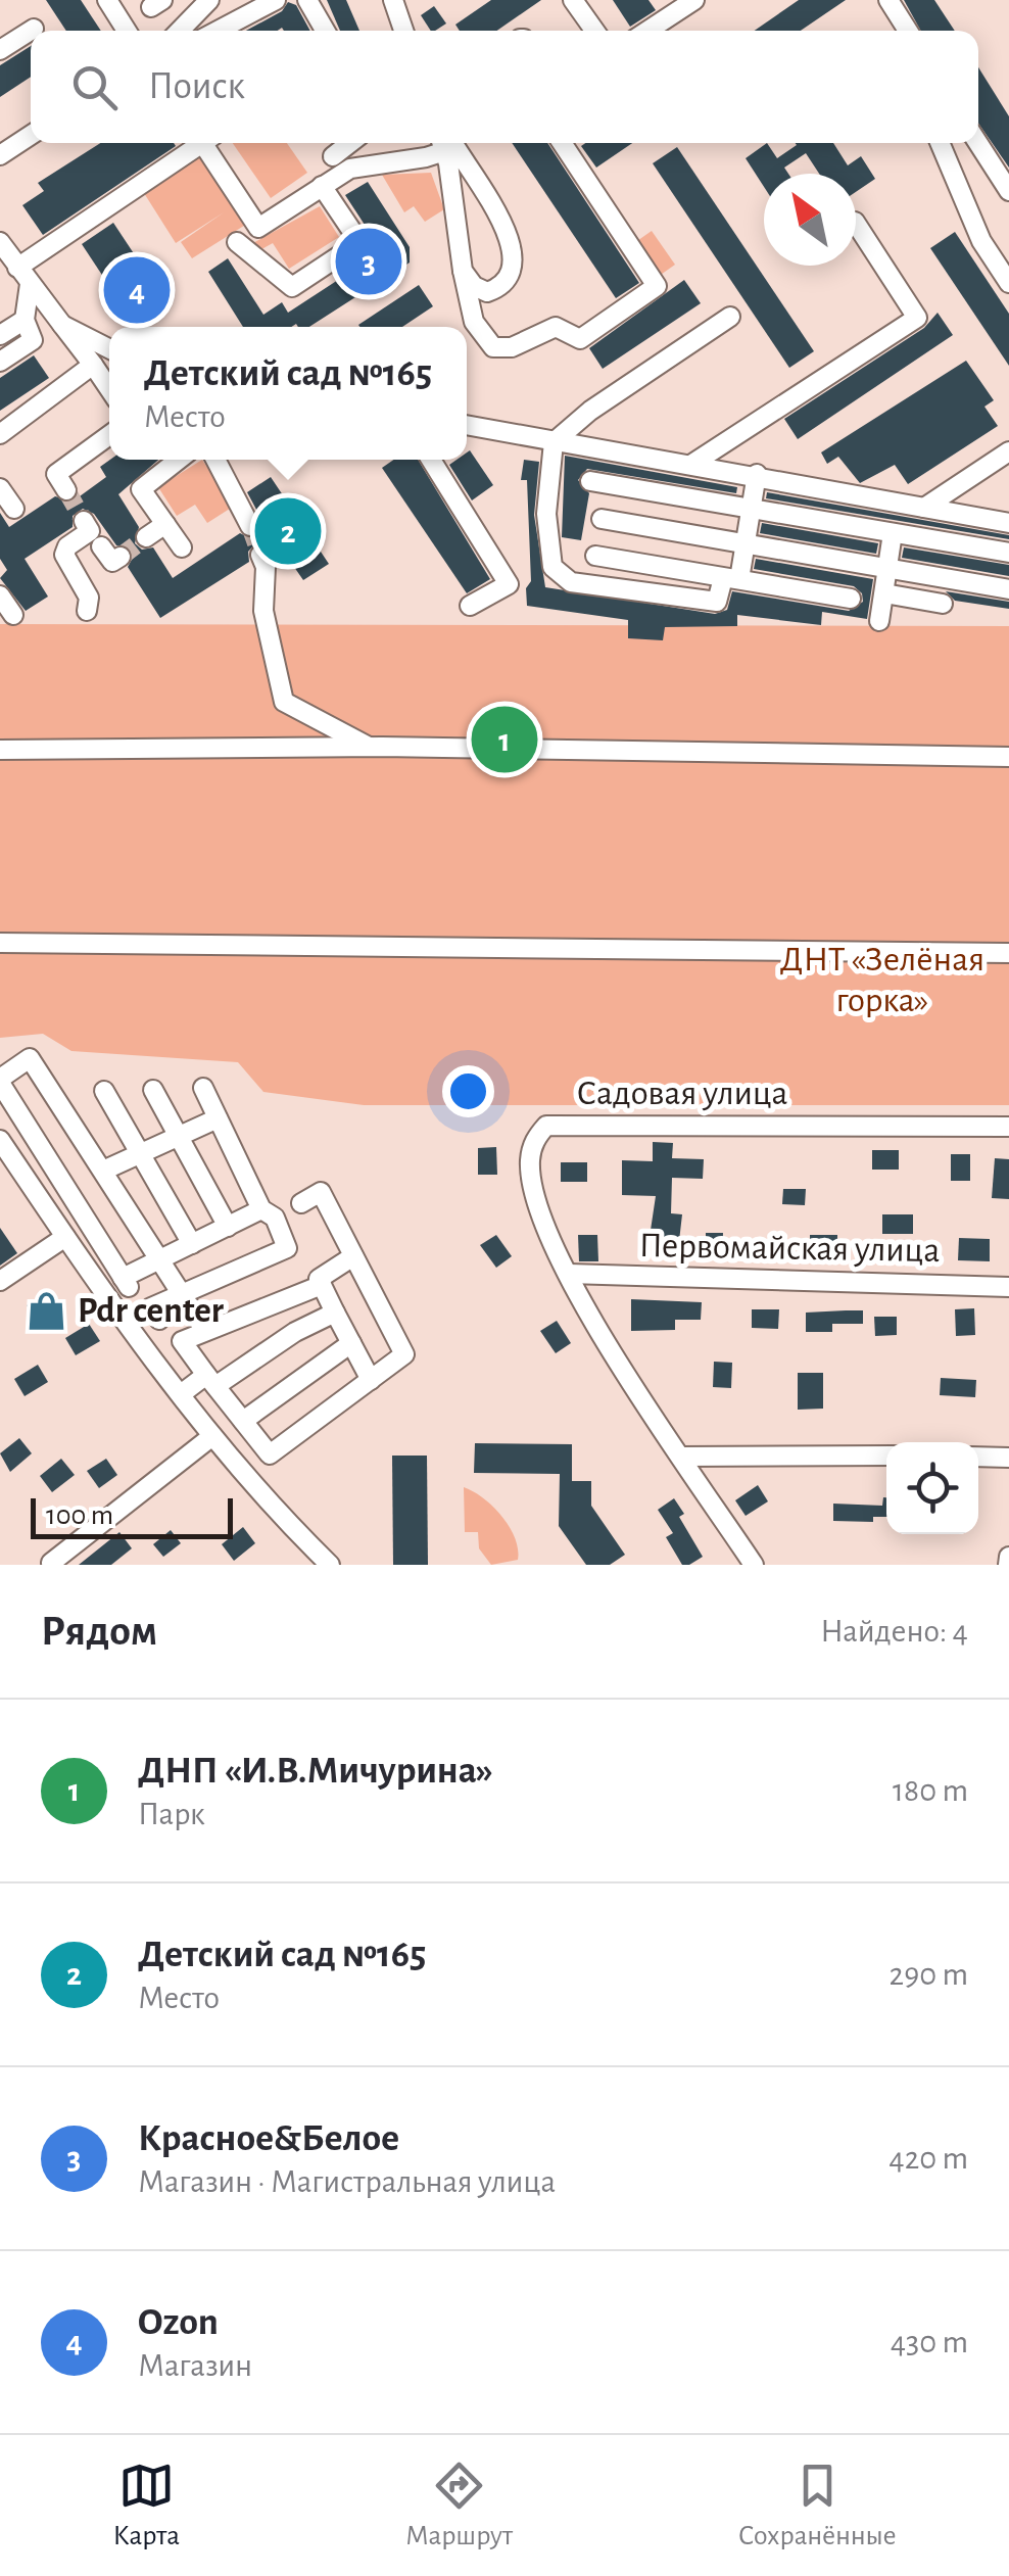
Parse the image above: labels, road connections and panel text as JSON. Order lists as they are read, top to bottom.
{
  "streets": {
    "street": ["Садовая улица", "Первомайская улица"]
  },
  "crossings": [
    ["Садовая улица", "Первомайская улица"]
  ],
  "parks": ["ДНТ «Зелёная горка»"],
  "places": {
    "shop": ["Pdr center"]
  },
  "scale_bar": "100 m",
  "north": "top left",
  "page": {
    "search": "Поиск",
    "pins": [
      "3",
      "4",
      "2",
      "1"
    ],
    "popup": ["Детский сад №165", "Место"],
    "scale": "100 m",
    "heading": ["Рядом", "Найдено: 4"],
    "list": [
      {
        "mark": "1",
        "name": "ДНП «И.В.Мичурина»",
        "note": "Парк",
        "value": "180 m"
      },
      {
        "mark": "2",
        "name": "Детский сад №165",
        "note": "Место",
        "value": "290 m"
      },
      {
        "mark": "3",
        "name": "Красное&Белое",
        "note": "Магазин · Магистральная улица",
        "value": "420 m"
      },
      {
        "mark": "4",
        "name": "Ozon",
        "note": "Магазин",
        "value": "430 m"
      }
    ],
    "nav": ["Карта", "Маршрут", "Сохранённые"]
  }
}
